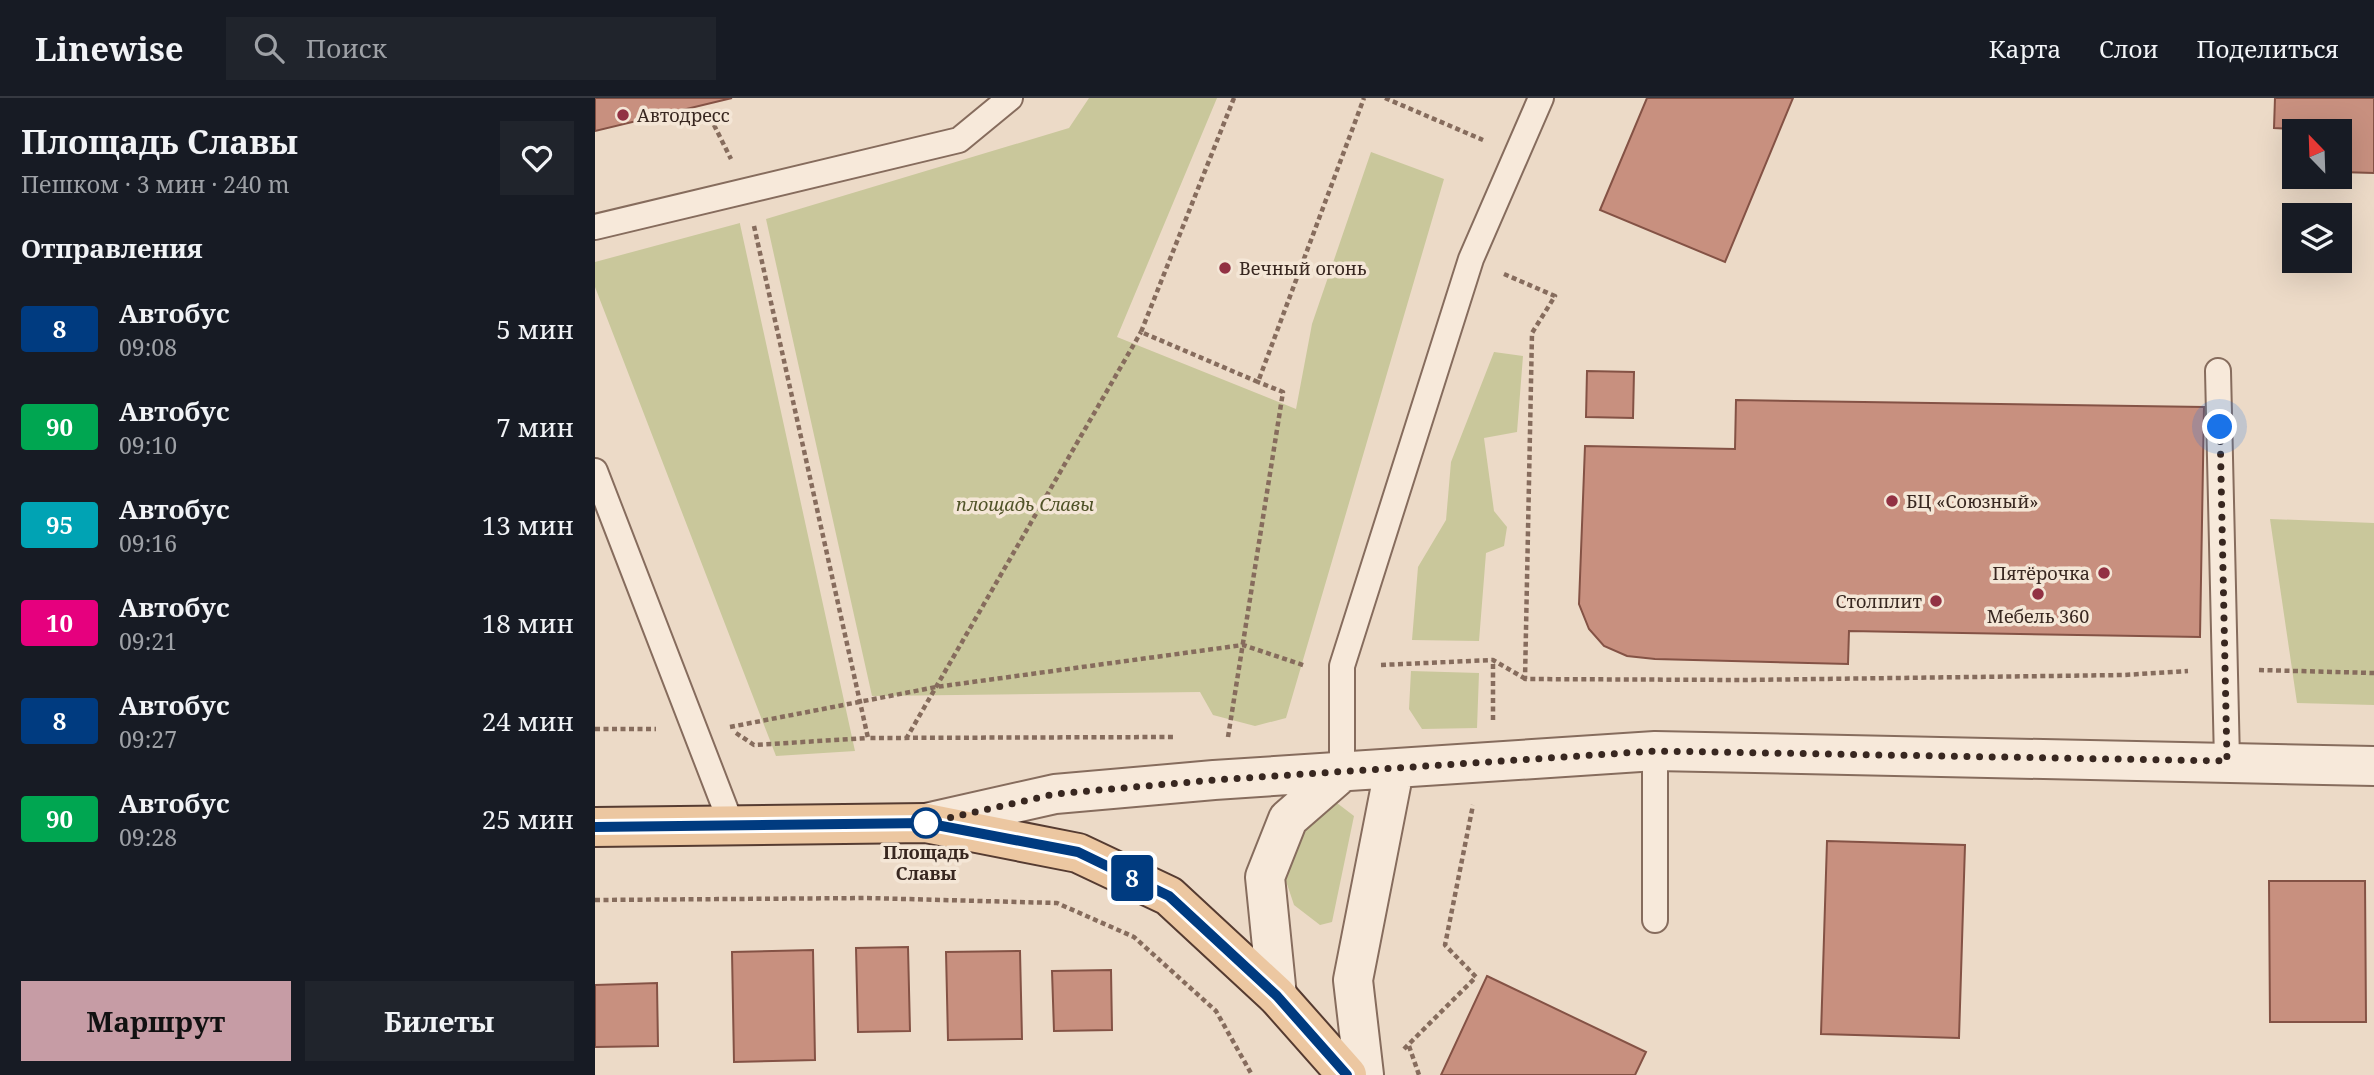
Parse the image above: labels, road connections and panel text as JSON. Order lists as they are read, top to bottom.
{
  "parks": ["площадь Славы"],
  "places": [
    "Автодресс",
    "Вечный огонь",
    "БЦ «Союзный»",
    "Пятёрочка",
    "Мебель 360",
    "Столплит",
    "Площадь Славы"
  ],
  "lines": ["bus line 8"],
  "north": "top left",
  "page": {
    "header": "Linewise",
    "search": "Поиск",
    "nav": ["Карта", "Слои", "Поделиться"],
    "heading": [
      ["Площадь Славы", "Пешком · 3 мин · 240 m"],
      "Отправления"
    ],
    "on_map": "8",
    "list": [
      {
        "mark": "8",
        "name": "Автобус",
        "note": "09:08",
        "value": "5 мин"
      },
      {
        "mark": "90",
        "name": "Автобус",
        "note": "09:10",
        "value": "7 мин"
      },
      {
        "mark": "95",
        "name": "Автобус",
        "note": "09:16",
        "value": "13 мин"
      },
      {
        "mark": "10",
        "name": "Автобус",
        "note": "09:21",
        "value": "18 мин"
      },
      {
        "mark": "8",
        "name": "Автобус",
        "note": "09:27",
        "value": "24 мин"
      },
      {
        "mark": "90",
        "name": "Автобус",
        "note": "09:28",
        "value": "25 мин"
      }
    ],
    "buttons": ["Маршрут", "Билеты"]
  }
}
